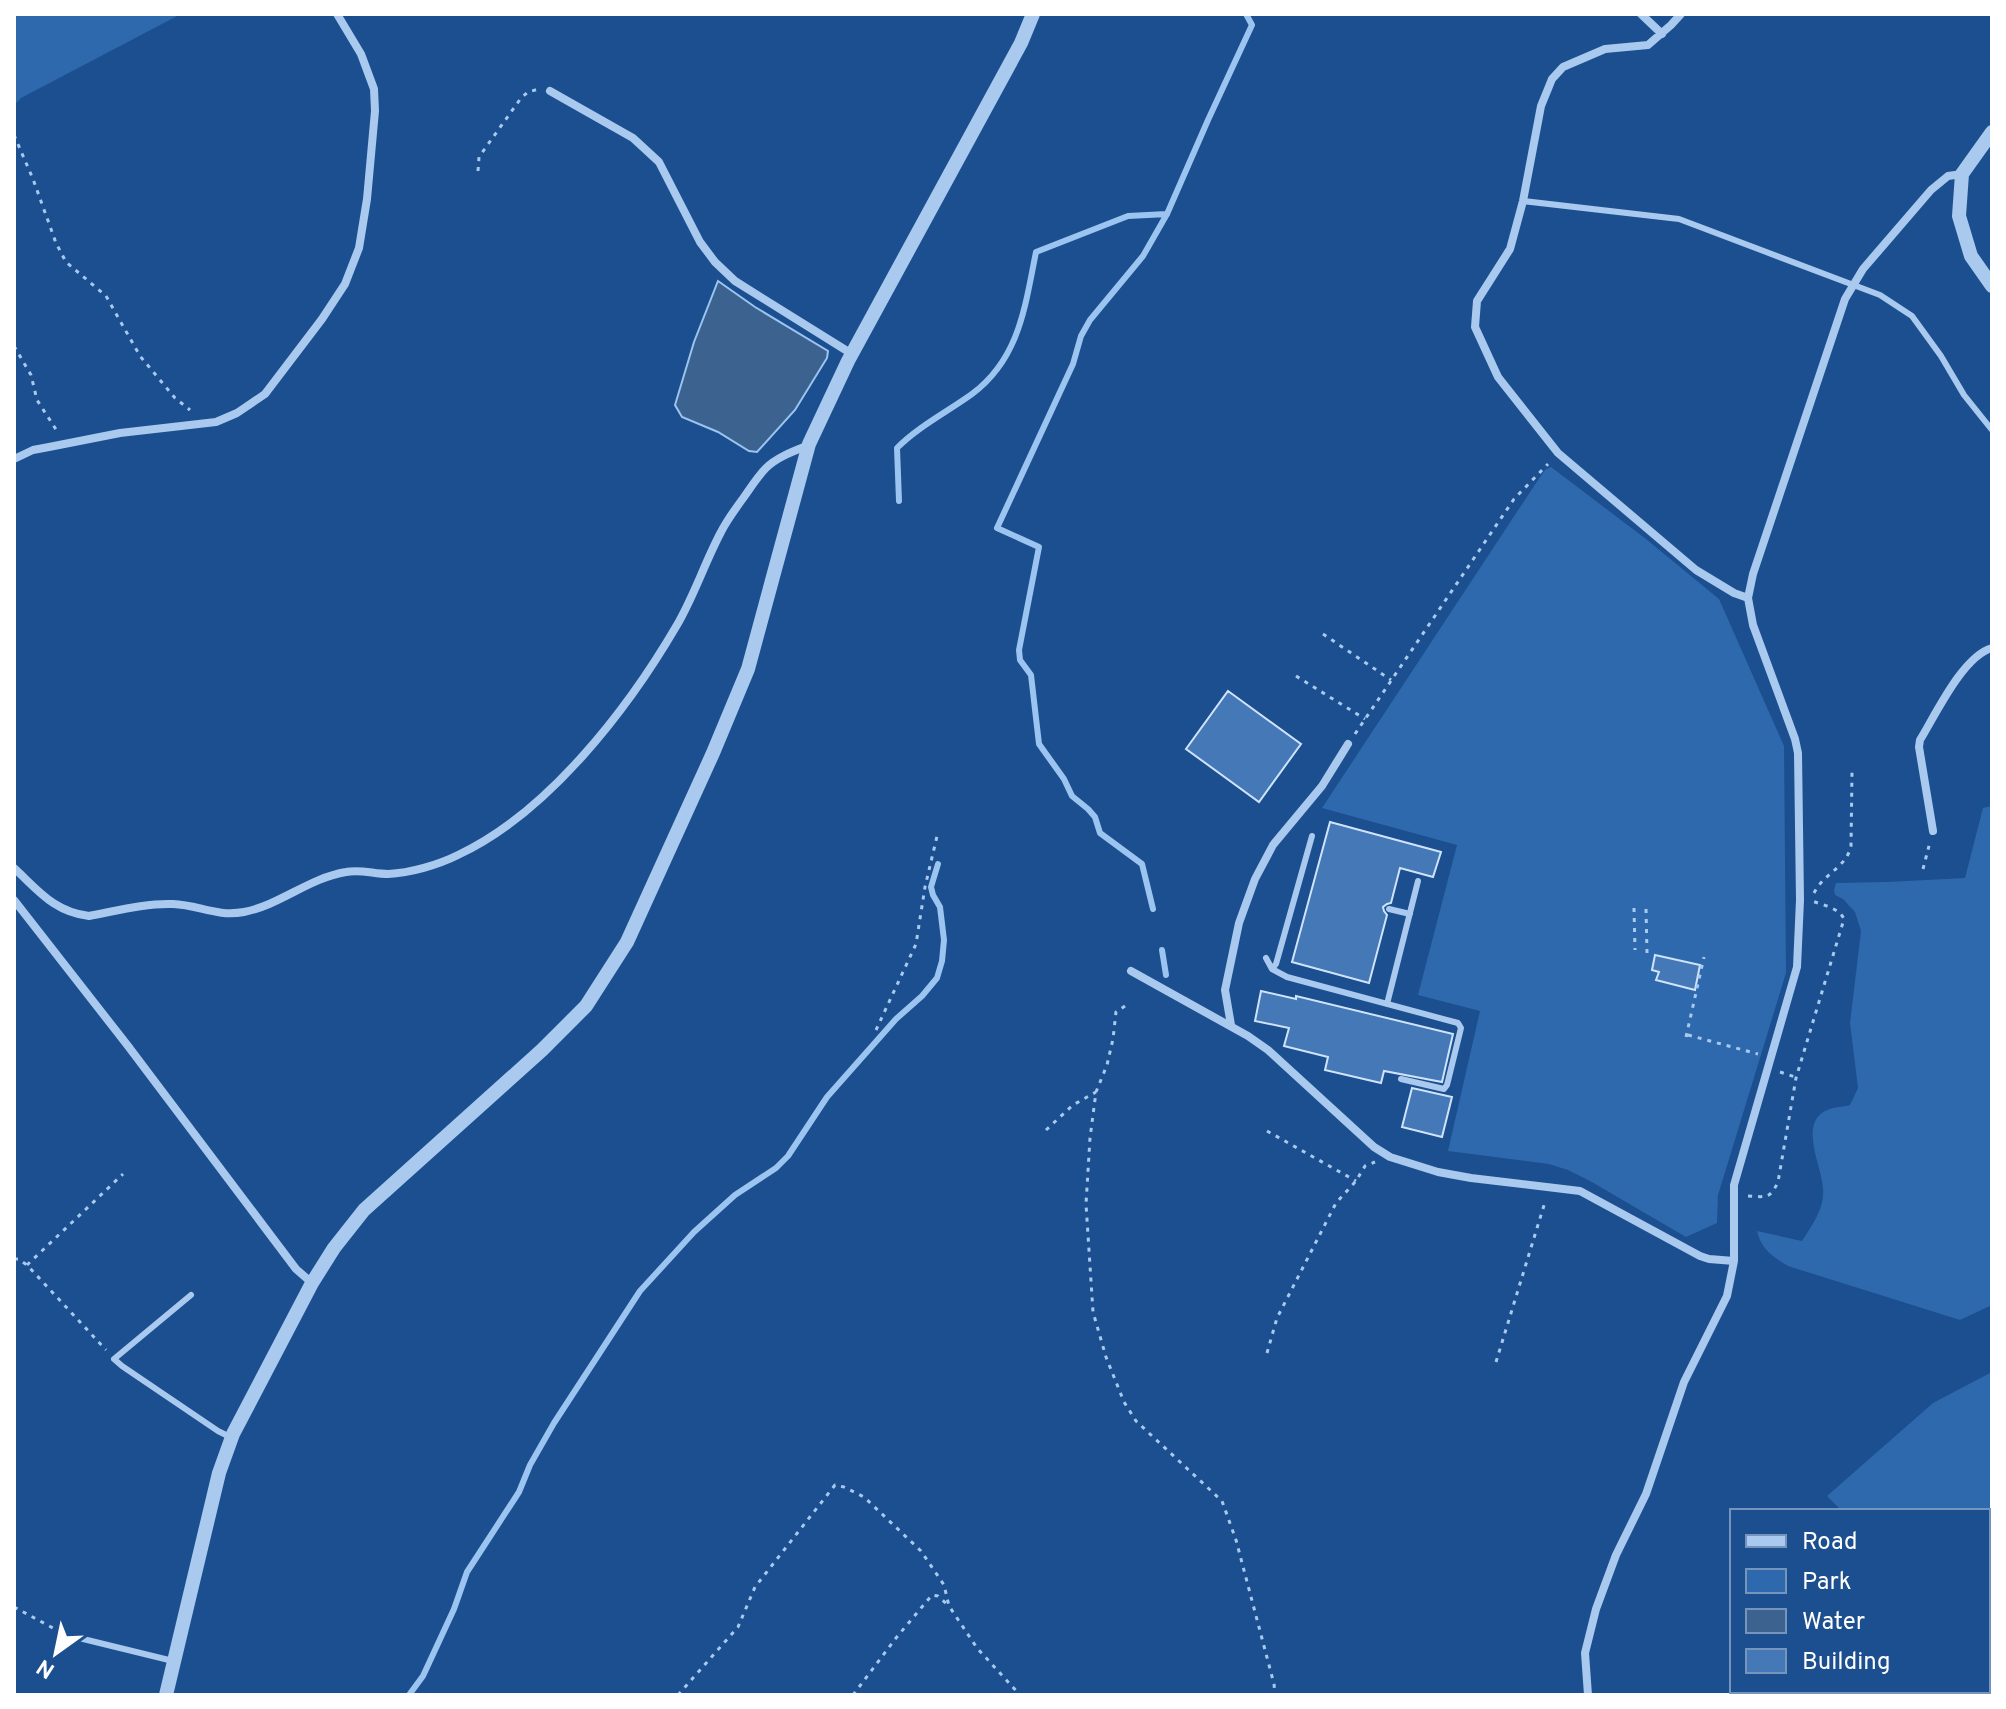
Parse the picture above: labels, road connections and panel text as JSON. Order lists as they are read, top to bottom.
{
  "legend": [
    "Road",
    "Park",
    "Water",
    "Building"
  ],
  "north": "bottom left"
}
